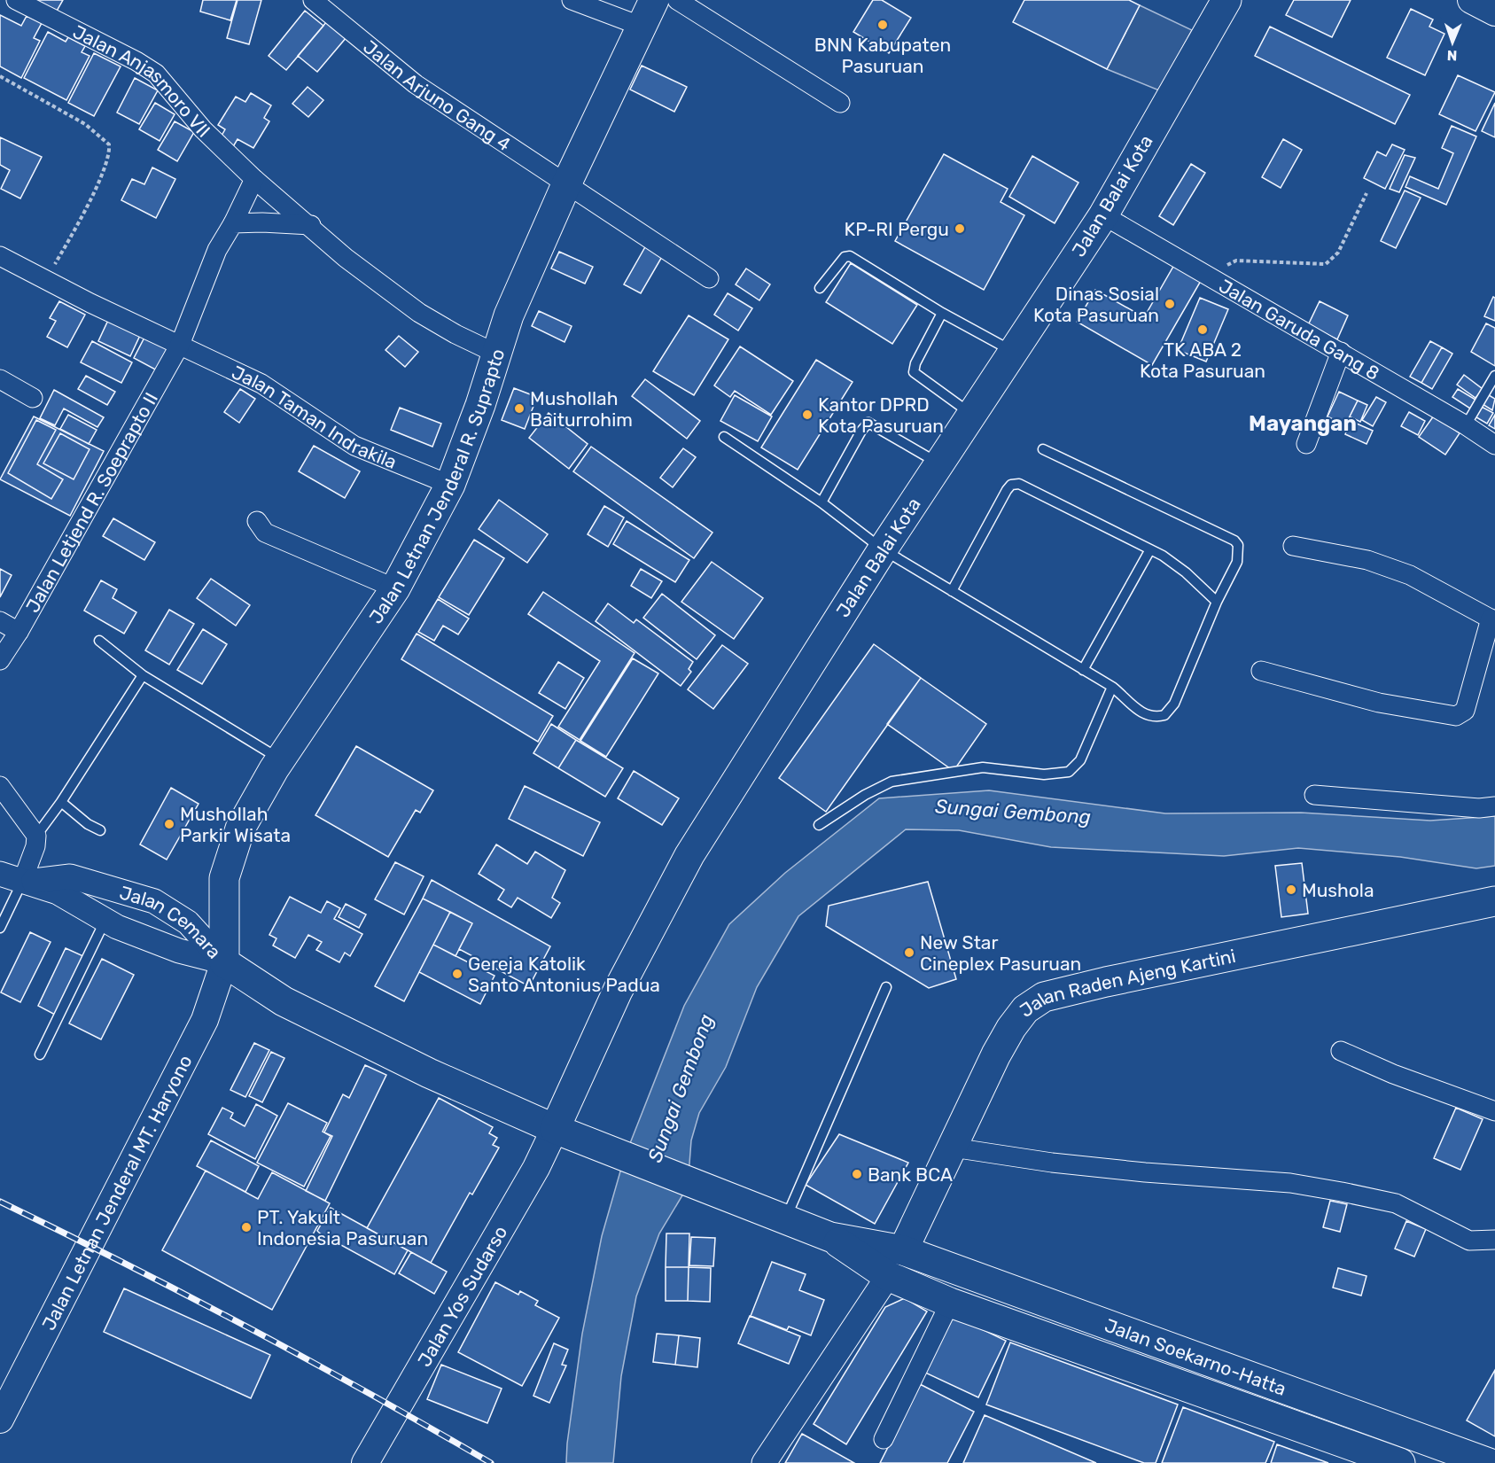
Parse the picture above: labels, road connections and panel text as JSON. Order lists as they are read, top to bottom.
{
  "streets": {
    "main road": [
      "Jalan Balai Kota",
      "Jalan Letnan Jenderal R. Suprapto",
      "Jalan Raden Ajeng Kartini",
      "Jalan Letnan Jenderal MT. Haryono",
      "Jalan Yos Sudarso",
      "Jalan Soekarno-Hatta"
    ],
    "street": [
      "Jalan Anjasmoro VII",
      "Jalan Arjuno Gang 4",
      "Jalan Garuda Gang 8",
      "Jalan Taman Indrakila",
      "Jalan Letjend R. Soeprapto II",
      "Jalan Cemara"
    ]
  },
  "crossings": [
    ["Jalan Arjuno Gang 4", "Jalan Letnan Jenderal R. Suprapto"],
    ["Jalan Balai Kota", "Jalan Garuda Gang 8"],
    ["Jalan Balai Kota", "Jalan Yos Sudarso"],
    ["Jalan Taman Indrakila", "Jalan Letnan Jenderal R. Suprapto"],
    ["Jalan Taman Indrakila", "Jalan Letjend R. Soeprapto II"],
    ["Jalan Letnan Jenderal R. Suprapto", "Jalan Cemara"],
    ["Jalan Letnan Jenderal R. Suprapto", "Jalan Letnan Jenderal MT. Haryono"],
    ["Jalan Cemara", "Jalan Letnan Jenderal MT. Haryono"],
    ["Jalan Raden Ajeng Kartini", "Jalan Soekarno-Hatta"]
  ],
  "districts": ["Mayangan"],
  "water": ["Sungai Gembong"],
  "places": [
    "BNN Kabupaten Pasuruan",
    "KP-RI Pergu",
    "Dinas Sosial Kota Pasuruan",
    "TK ABA 2 Kota Pasuruan",
    "Mushollah Baiturrohim",
    "Kantor DPRD Kota Pasuruan",
    "Mushollah Parkir Wisata",
    "Mushola",
    "New Star Cineplex Pasuruan",
    "Gereja Katolik Santo Antonius Padua",
    "Bank BCA",
    "PT. Yakult Indonesia Pasuruan"
  ],
  "north": "bottom"
}
